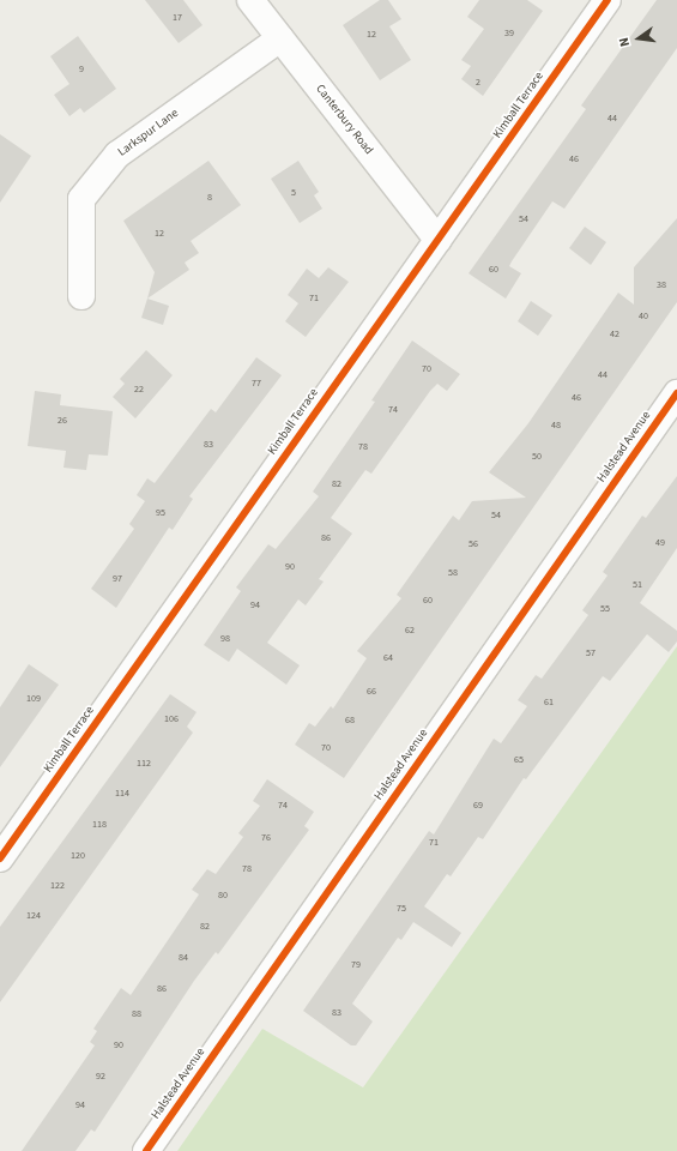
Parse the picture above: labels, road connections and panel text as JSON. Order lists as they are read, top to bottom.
{
  "streets": {
    "street": [
      "Kimball Terrace",
      "Canterbury Road",
      "Larkspur Lane",
      "Halstead Avenue"
    ]
  },
  "crossings": [
    ["Kimball Terrace", "Canterbury Road"],
    ["Canterbury Road", "Larkspur Lane"]
  ],
  "house_numbers": [
    "17",
    "39",
    "12",
    "9",
    "2",
    "44",
    "46",
    "5",
    "8",
    "54",
    "12",
    "60",
    "38",
    "71",
    "40",
    "42",
    "70",
    "44",
    "77",
    "22",
    "46",
    "74",
    "26",
    "48",
    "83",
    "78",
    "50",
    "82",
    "95",
    "54",
    "86",
    "49",
    "56",
    "90",
    "58",
    "97",
    "51",
    "60",
    "94",
    "55",
    "62",
    "98",
    "57",
    "64",
    "66",
    "109",
    "61",
    "106",
    "68",
    "70",
    "65",
    "112",
    "114",
    "74",
    "69",
    "118",
    "76",
    "71",
    "120",
    "78",
    "122",
    "80",
    "75",
    "124",
    "82",
    "84",
    "79",
    "86",
    "83",
    "88",
    "90",
    "92",
    "94"
  ],
  "north": "left"
}
